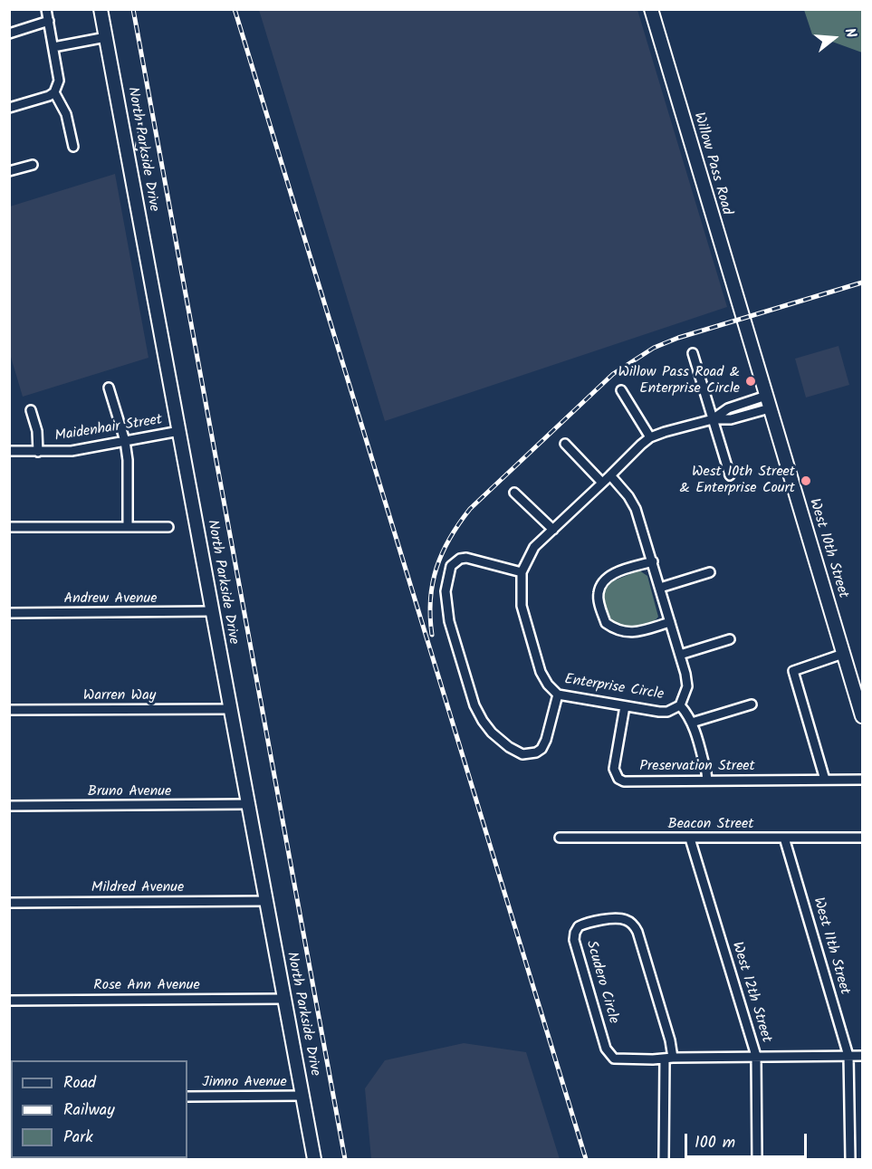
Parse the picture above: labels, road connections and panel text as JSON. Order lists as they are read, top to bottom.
{
  "streets": {
    "street": [
      "North Parkside Drive",
      "Willow Pass Road",
      "Maidenhair Street",
      "West 10th Street",
      "Andrew Avenue",
      "Enterprise Circle",
      "Warren Way",
      "Preservation Street",
      "Bruno Avenue",
      "Beacon Street",
      "Mildred Avenue",
      "West 11th Street",
      "Scudero Circle",
      "Rose Ann Avenue",
      "West 12th Street",
      "Jimno Avenue"
    ]
  },
  "crossings": [
    ["North Parkside Drive", "Maidenhair Street"],
    ["North Parkside Drive", "Andrew Avenue"],
    ["North Parkside Drive", "Warren Way"],
    ["North Parkside Drive", "Bruno Avenue"],
    ["North Parkside Drive", "Mildred Avenue"],
    ["North Parkside Drive", "Rose Ann Avenue"],
    ["North Parkside Drive", "Jimno Avenue"],
    ["Willow Pass Road", "West 10th Street"],
    ["West 10th Street", "Enterprise Circle"],
    ["Enterprise Circle", "Preservation Street"],
    ["Beacon Street", "West 11th Street"],
    ["Beacon Street", "West 12th Street"]
  ],
  "places": ["Willow Pass Road & Enterprise Circle", "West 10th Street & Enterprise Court"],
  "legend": ["Road", "Railway", "Park"],
  "scale_bar": "100 m",
  "north": "right"
}
